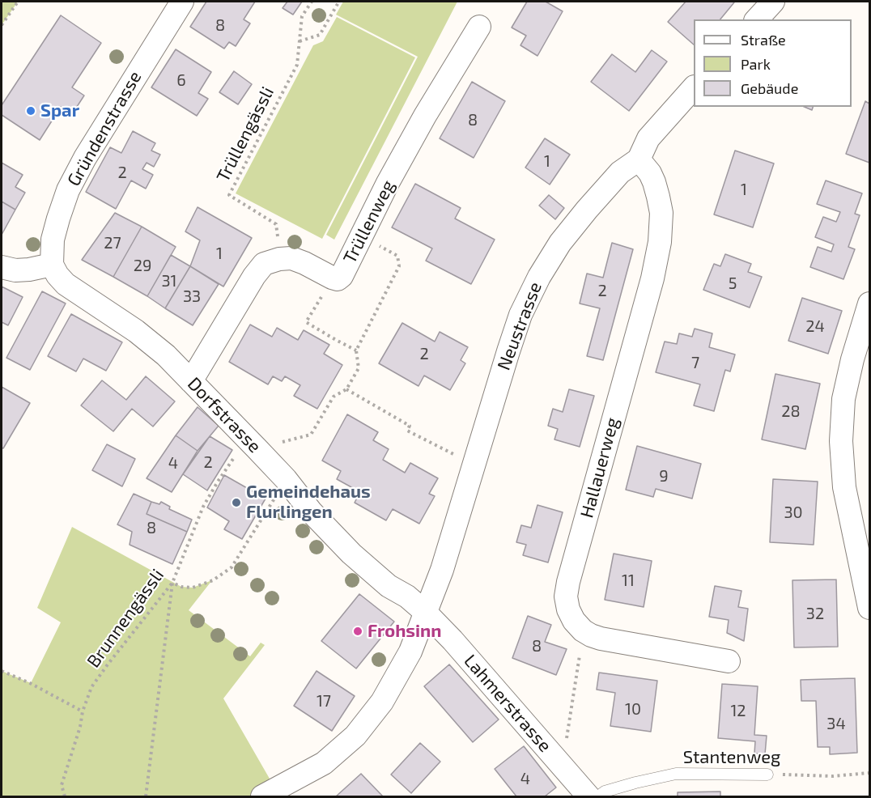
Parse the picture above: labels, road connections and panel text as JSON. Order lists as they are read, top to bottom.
{
  "streets": {
    "street": [
      "Gründenstrasse",
      "Trüllenweg",
      "Neustrasse",
      "Dorfstrasse",
      "Hallauerweg",
      "Lahmerstrasse"
    ],
    "lane": ["Stantenweg"],
    "path": ["Trüllengässli", "Brunnengässli"]
  },
  "crossings": [
    ["Gründenstrasse", "Dorfstrasse"],
    ["Trüllengässli", "Trüllenweg"],
    ["Neustrasse", "Dorfstrasse"],
    ["Neustrasse", "Hallauerweg"],
    ["Neustrasse", "Lahmerstrasse"],
    ["Dorfstrasse", "Brunnengässli"],
    ["Dorfstrasse", "Lahmerstrasse"]
  ],
  "places": ["Spar", "Gemeindehaus Flurlingen", "Frohsinn"],
  "house_numbers": [
    "8",
    "6",
    "8",
    "1",
    "2",
    "1",
    "27",
    "1",
    "29",
    "31",
    "5",
    "2",
    "33",
    "24",
    "2",
    "7",
    "28",
    "2",
    "4",
    "9",
    "30",
    "8",
    "11",
    "32",
    "8",
    "17",
    "10",
    "12",
    "34",
    "4"
  ],
  "legend": ["Straße", "Park", "Gebäude"]
}
